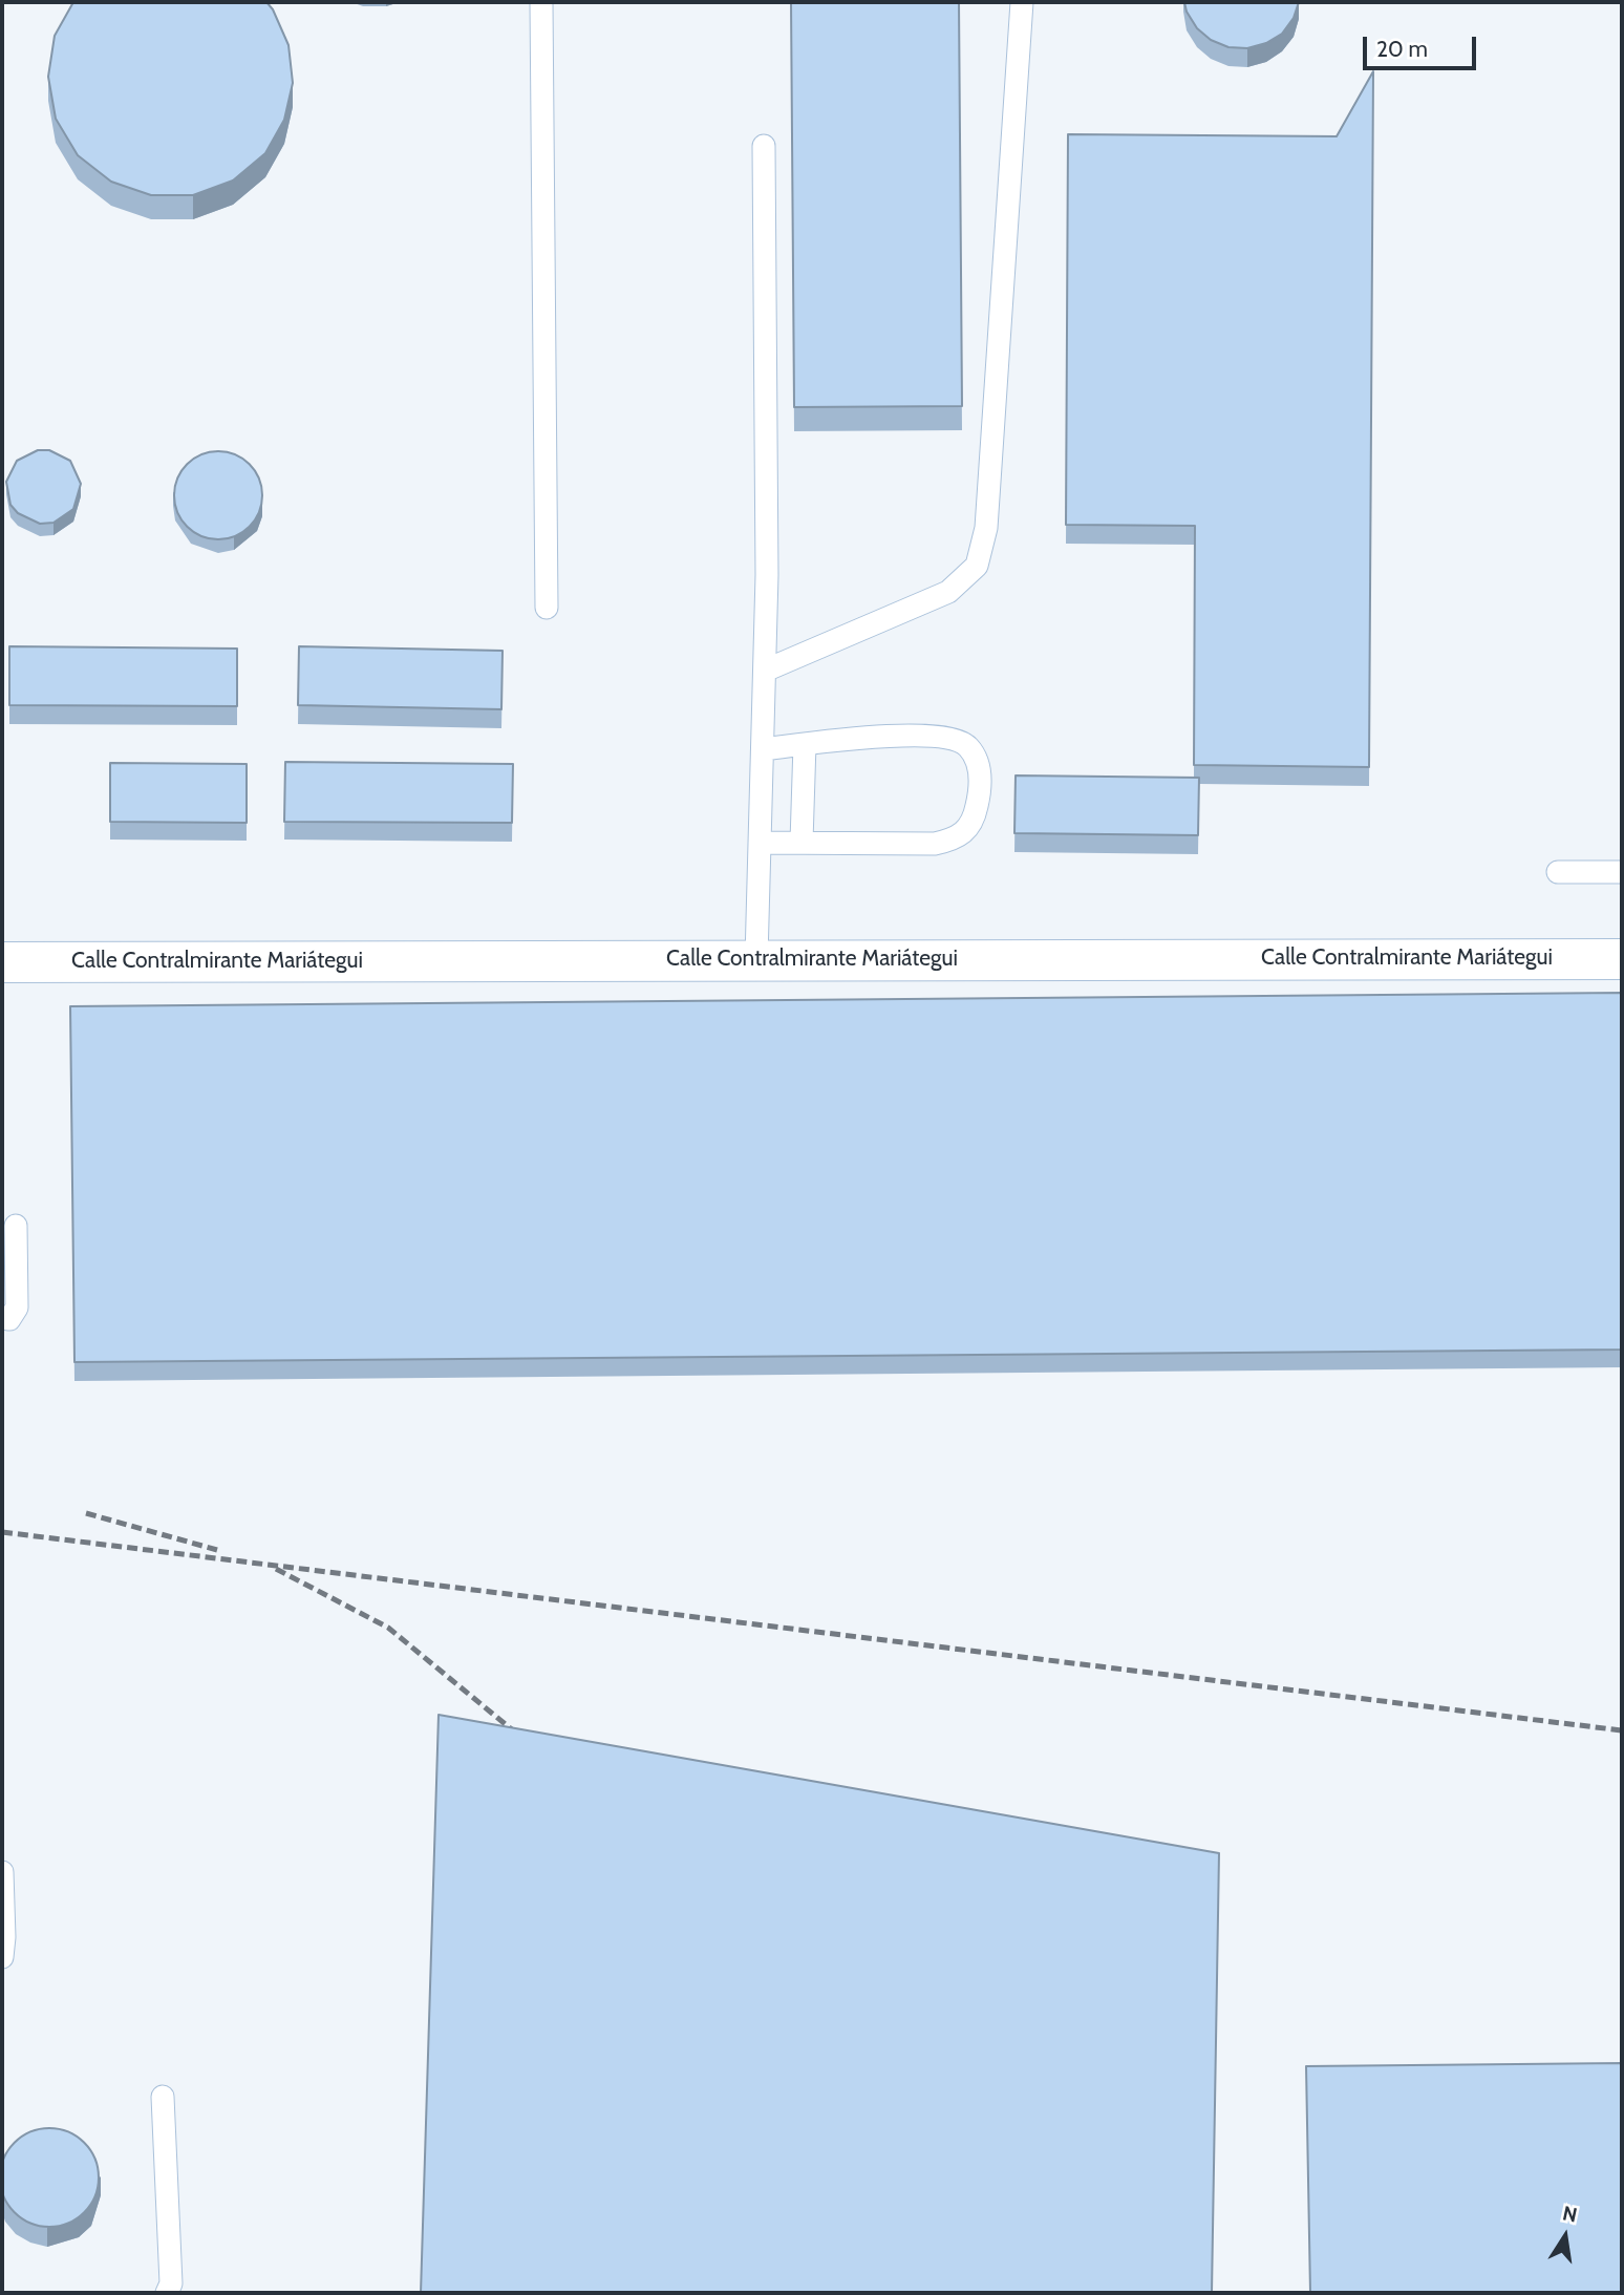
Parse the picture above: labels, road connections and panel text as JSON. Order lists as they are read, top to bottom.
{
  "streets": {
    "street": ["Calle Contralmirante Mariátegui"]
  },
  "scale_bar": "20 m",
  "north": "top"
}
